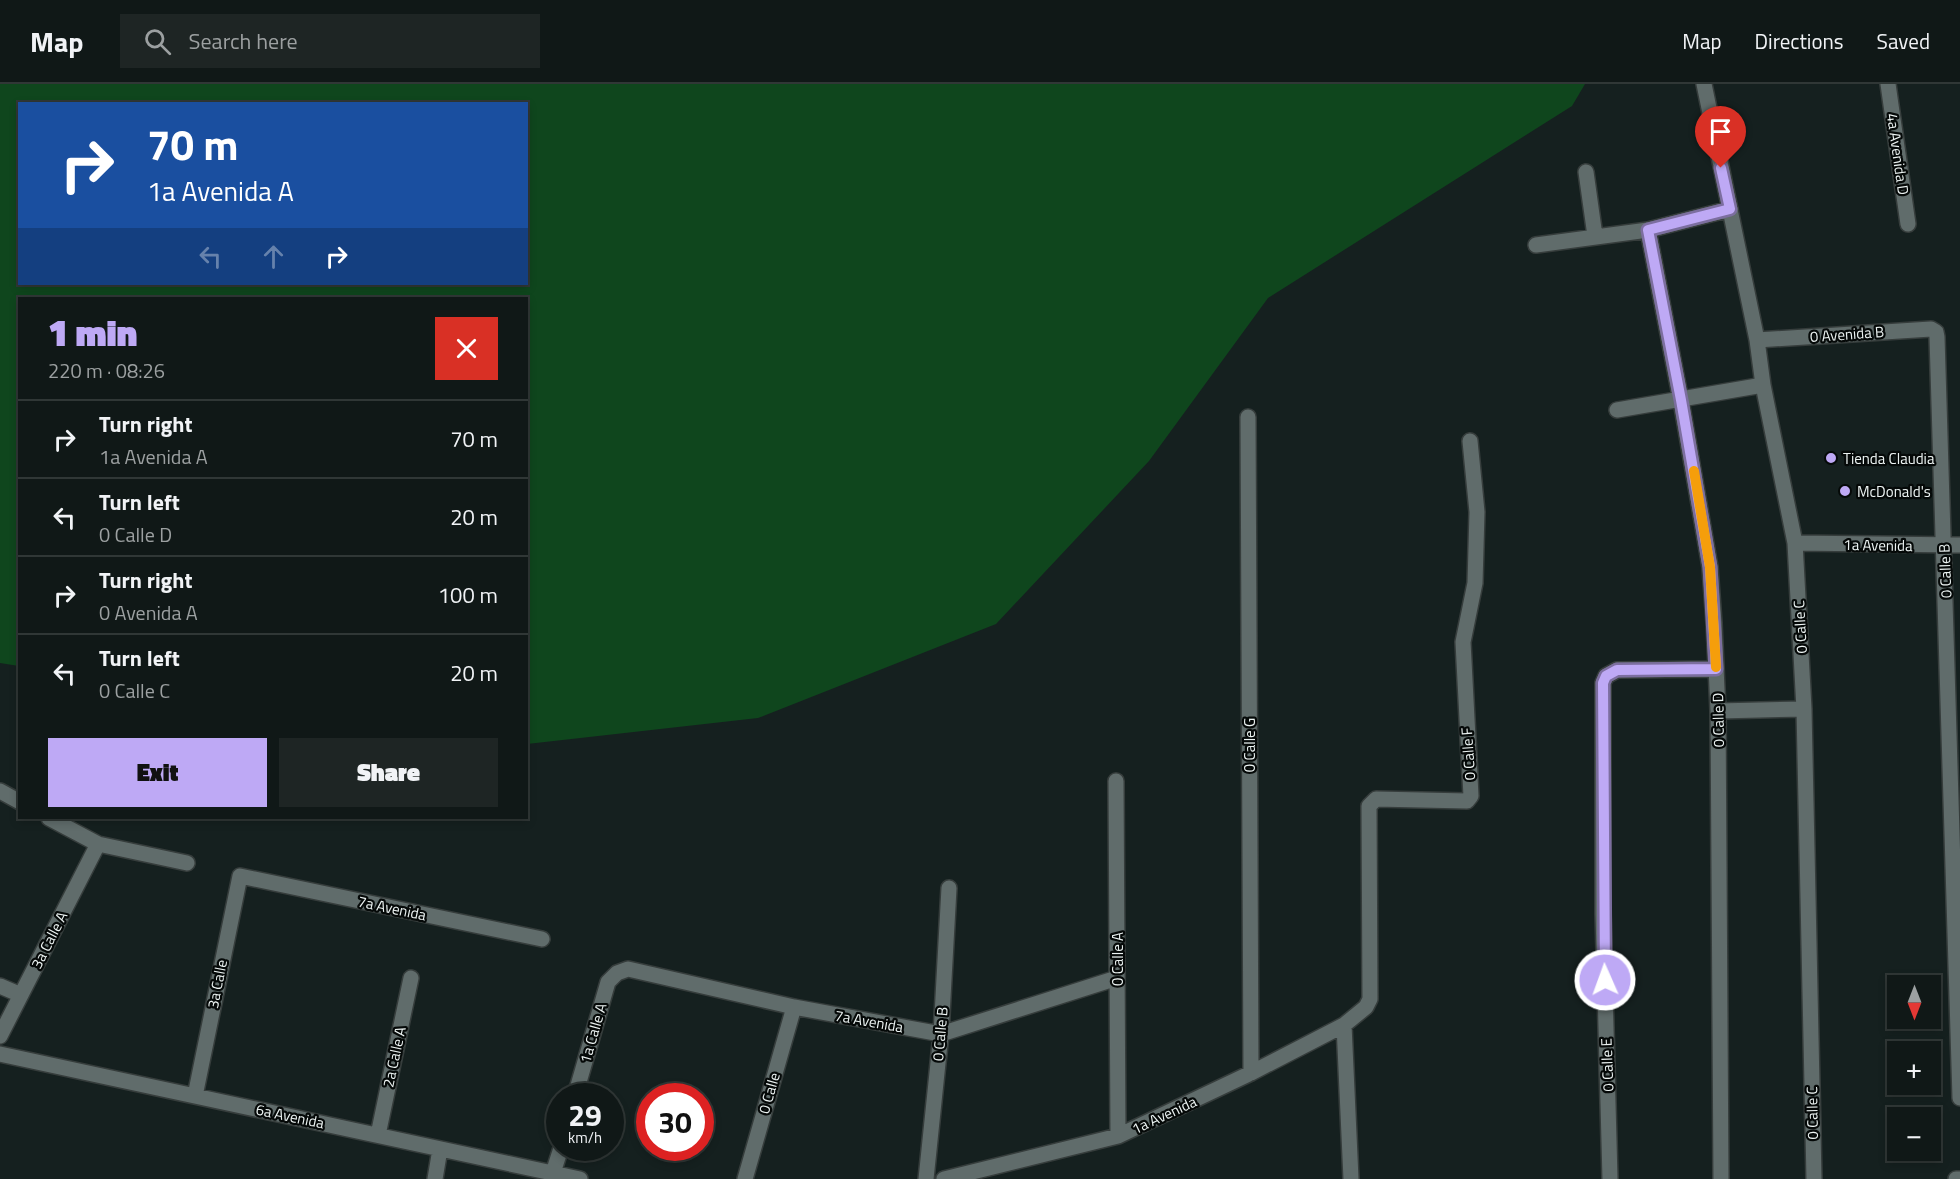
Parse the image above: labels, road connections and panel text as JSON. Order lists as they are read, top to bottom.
{
  "streets": {
    "street": [
      "4a Avenida D",
      "0 Avenida B",
      "1a Avenida",
      "0 Calle B",
      "0 Calle C",
      "0 Calle D",
      "0 Calle G",
      "0 Calle F",
      "7a Avenida",
      "3a Calle A",
      "0 Calle A",
      "3a Calle",
      "1a Calle A",
      "2a Calle A",
      "0 Calle E",
      "0 Calle",
      "6a Avenida"
    ]
  },
  "crossings": [
    ["0 Avenida B", "0 Calle B"],
    ["0 Avenida B", "0 Calle C"],
    ["1a Avenida", "0 Calle B"],
    ["1a Avenida", "0 Calle C"],
    ["1a Avenida", "0 Calle G"],
    ["1a Avenida", "0 Calle F"],
    ["1a Avenida", "0 Calle A"],
    ["0 Calle B", "7a Avenida"],
    ["0 Calle D", "0 Calle E"],
    ["7a Avenida", "0 Calle A"],
    ["7a Avenida", "3a Calle"],
    ["7a Avenida", "1a Calle A"],
    ["7a Avenida", "0 Calle"],
    ["3a Calle", "6a Avenida"],
    ["2a Calle A", "6a Avenida"]
  ],
  "places": ["Tienda Claudia", "McDonald's"],
  "north": "bottom",
  "page": {
    "header": "Map",
    "search": "Search here",
    "nav": ["Map", "Directions", "Saved"],
    "turn": ["70 m", "1a Avenida A"],
    "heading": ["1 min", "220 m · 08:26"],
    "list": [
      {
        "name": "Turn right",
        "note": "1a Avenida A",
        "value": "70 m"
      },
      {
        "name": "Turn left",
        "note": "0 Calle D",
        "value": "20 m"
      },
      {
        "name": "Turn right",
        "note": "0 Avenida A",
        "value": "100 m"
      },
      {
        "name": "Turn left",
        "note": "0 Calle C",
        "value": "20 m"
      }
    ],
    "buttons": ["Exit", "Share"],
    "map_buttons": ["+", "−"],
    "speed": "29 km/h",
    "limit": "30"
  }
}
